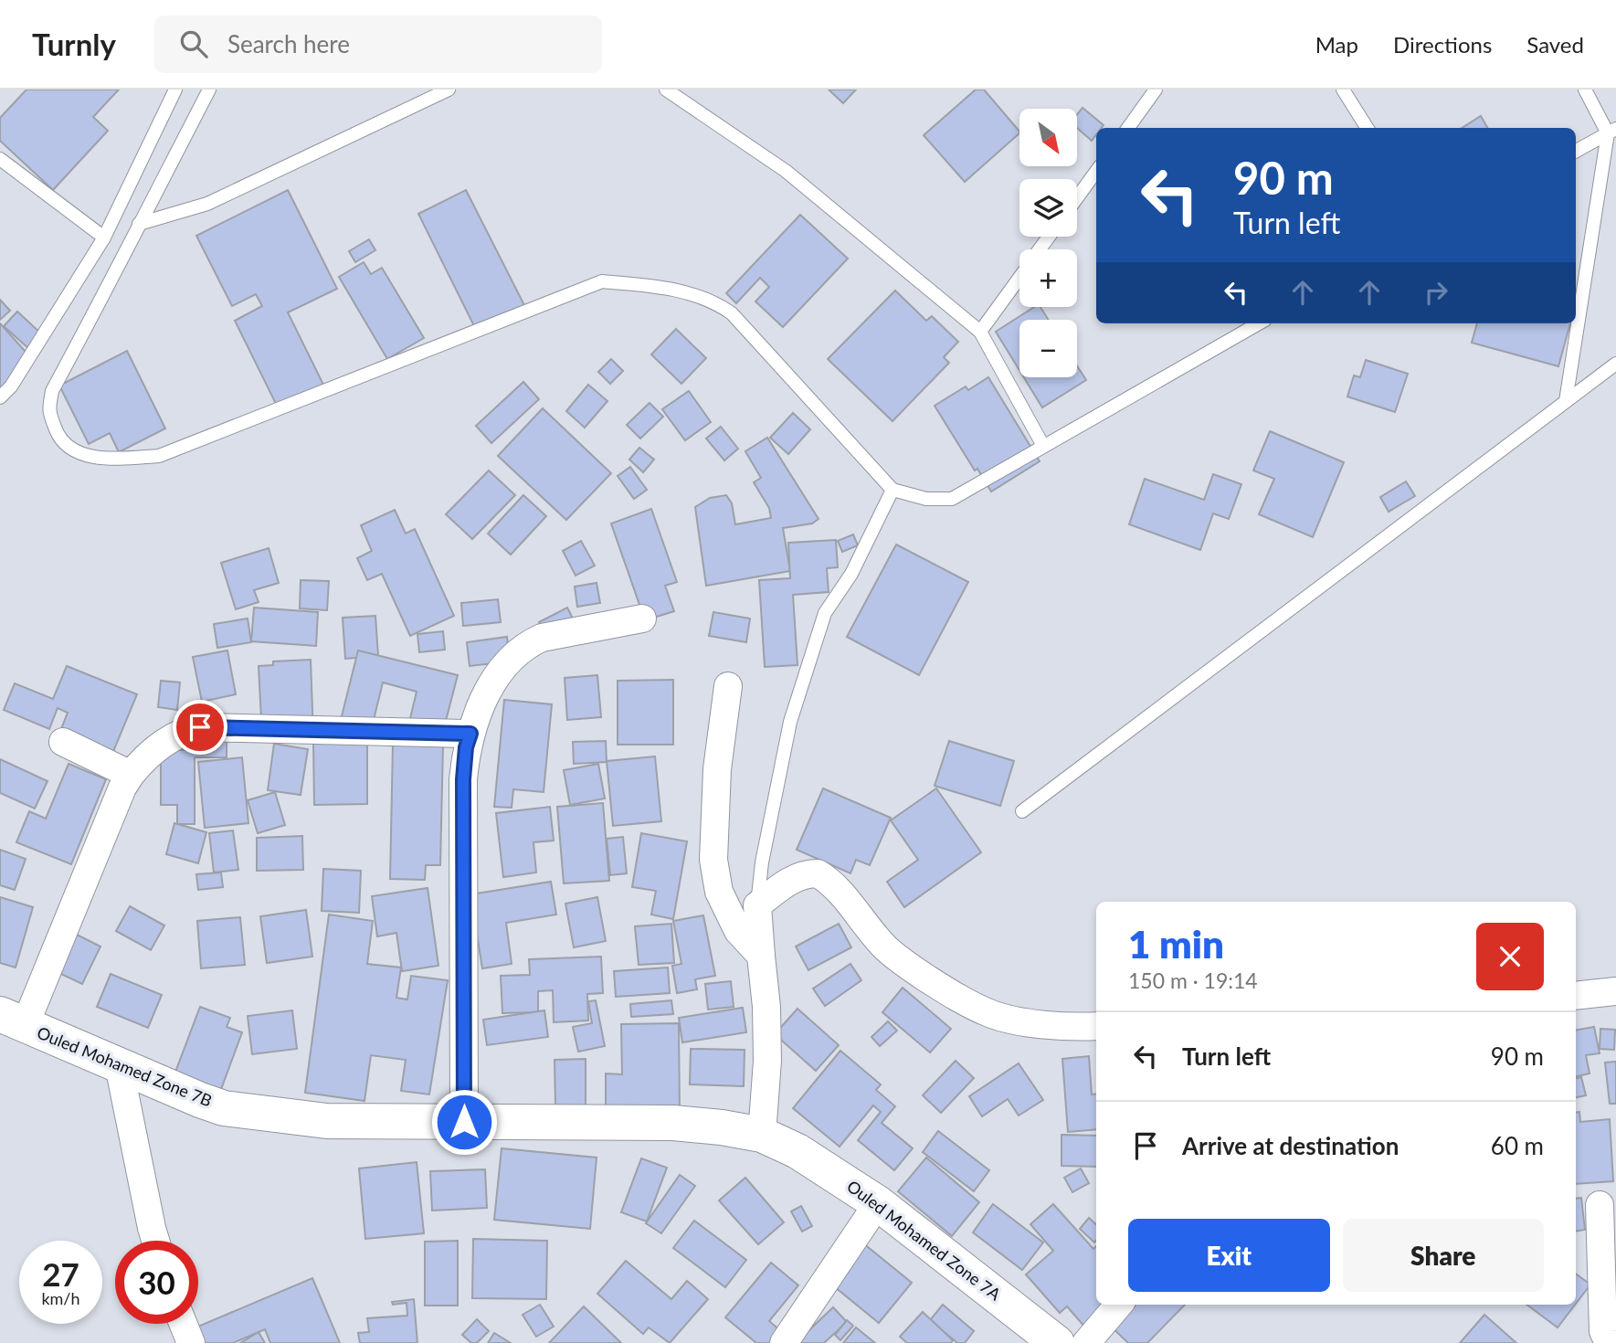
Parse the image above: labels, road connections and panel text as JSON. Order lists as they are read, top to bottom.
{
  "streets": {
    "main road": ["Ouled Mohamed Zone 7B", "Ouled Mohamed Zone 7A"]
  },
  "crossings": [
    ["Ouled Mohamed Zone 7B", "Ouled Mohamed Zone 7A"]
  ],
  "north": "bottom right",
  "page": {
    "header": "Turnly",
    "search": "Search here",
    "nav": ["Map", "Directions", "Saved"],
    "map_buttons": ["+", "−"],
    "turn": ["90 m", "Turn left"],
    "heading": ["1 min", "150 m · 19:14"],
    "list": [
      {
        "name": "Turn left",
        "value": "90 m"
      },
      {
        "name": "Arrive at destination",
        "value": "60 m"
      }
    ],
    "buttons": ["Exit", "Share"],
    "speed": "27 km/h",
    "limit": "30"
  }
}
